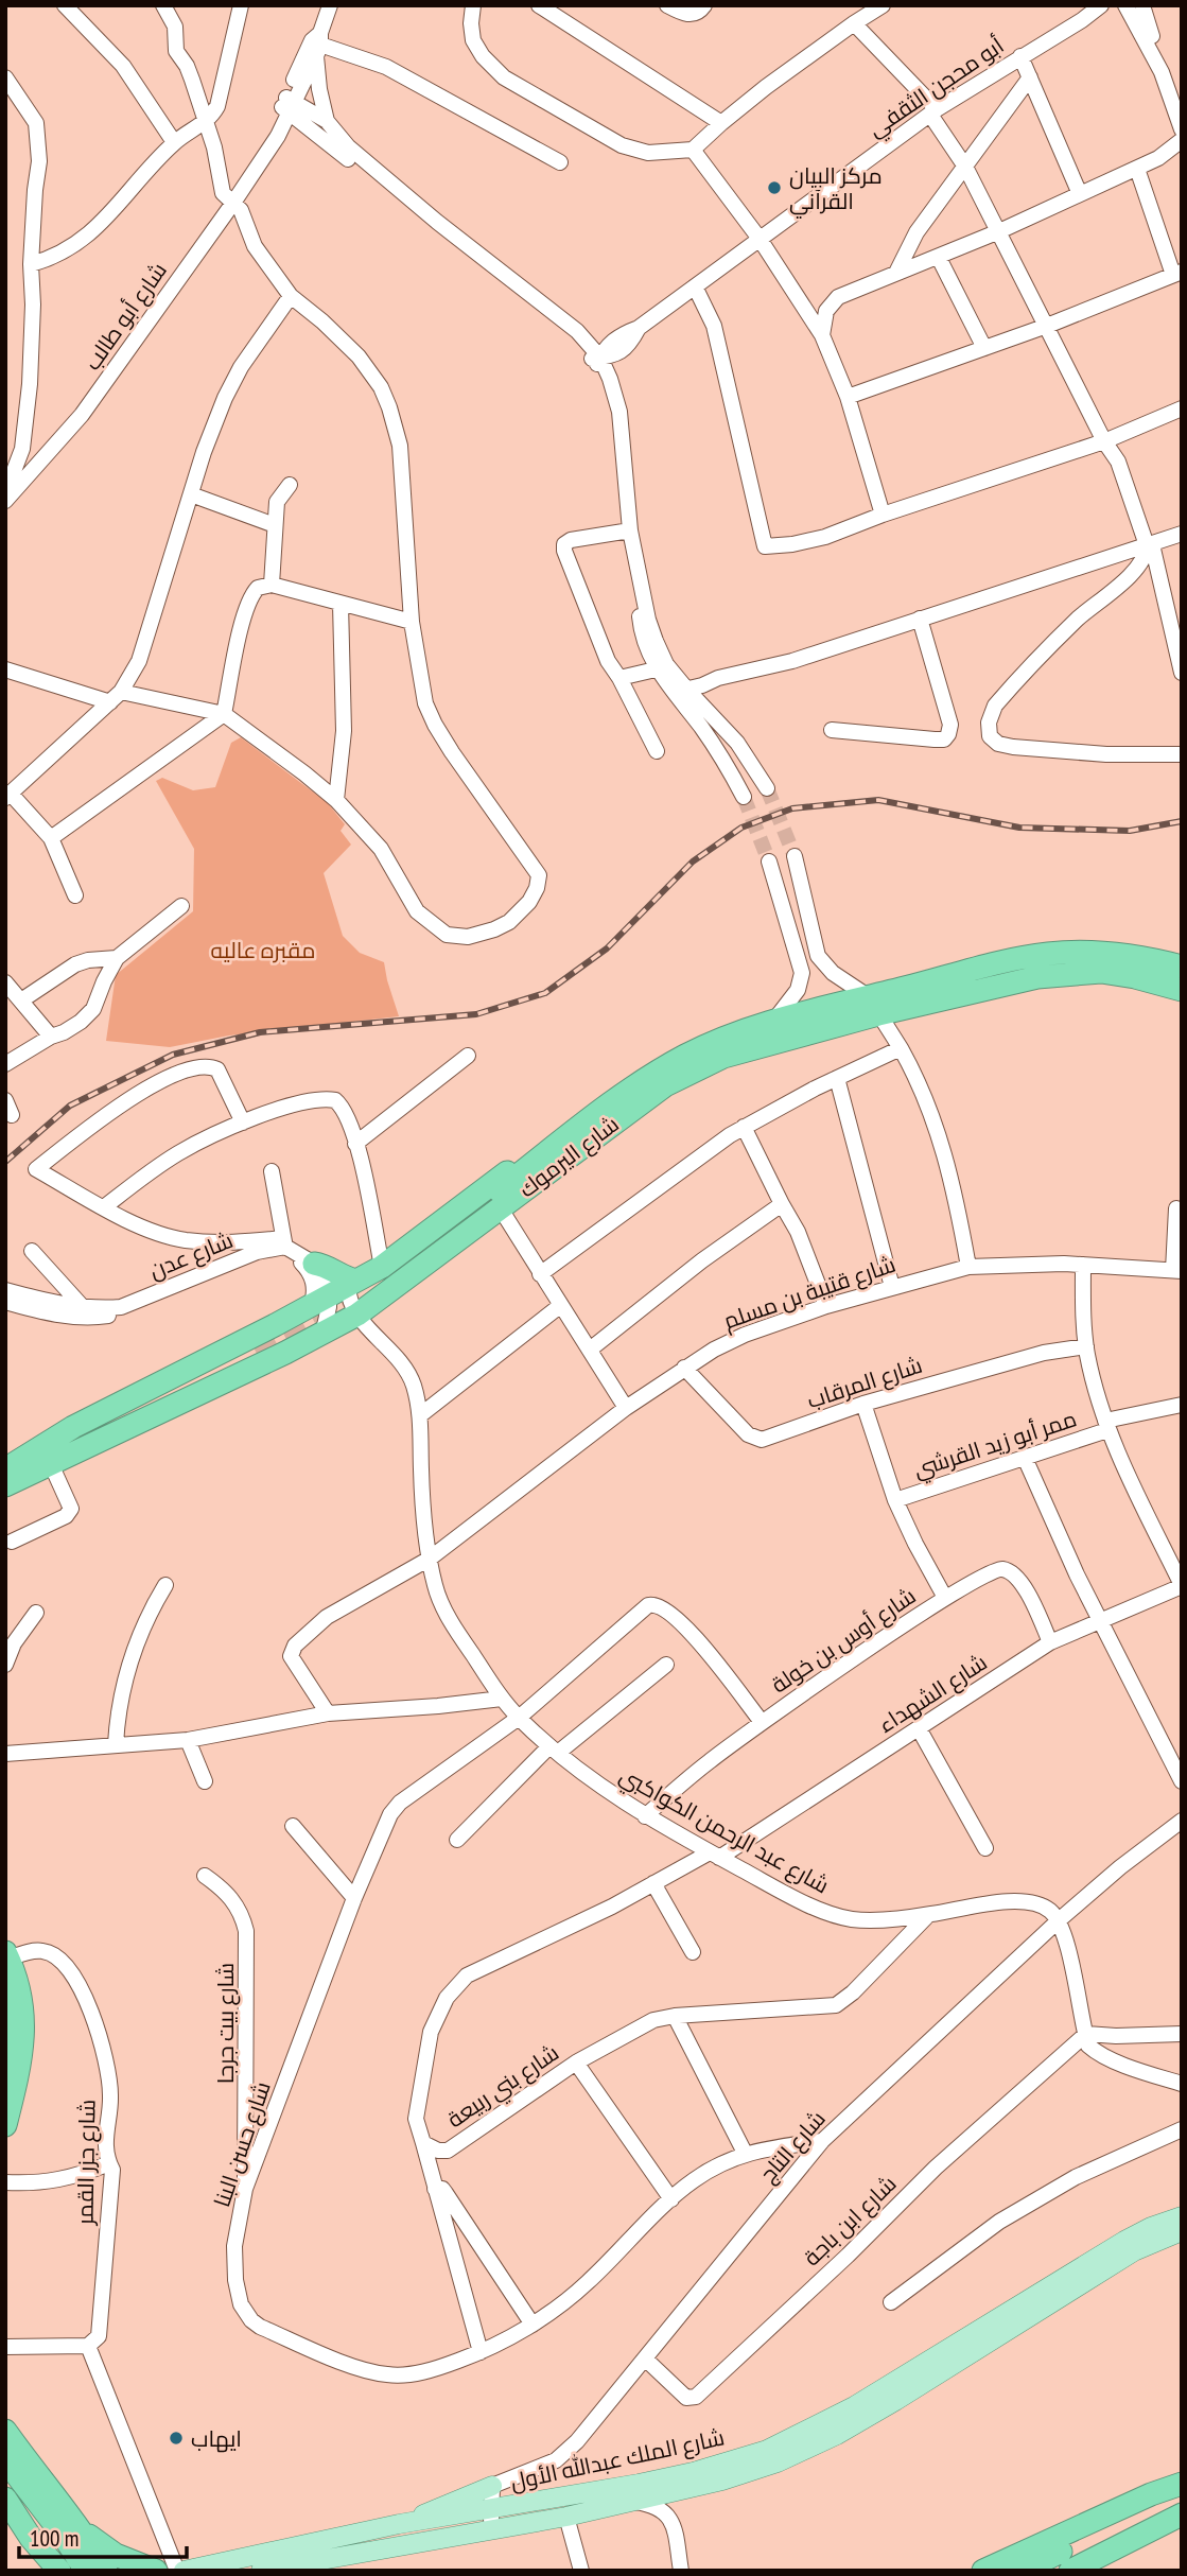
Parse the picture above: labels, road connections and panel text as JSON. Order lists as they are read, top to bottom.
{
  "streets": {
    "highway": ["شارع اليرموك"],
    "main road": ["شارع الملك عبدالله الأول"],
    "street": [
      "أبو محجن الثقفي",
      "شارع أبو طالب",
      "شارع عدن",
      "شارع قتيبة بن مسلم",
      "شارع المرقاب",
      "ممر أبو زيد القرشي",
      "شارع أوس بن خولة",
      "شارع الشهداء",
      "شارع عبد الرحمن الكواكبي",
      "شارع بيت جرجا",
      "شارع بني ربيعة",
      "شارع حسن البنا",
      "شارع التاج",
      "شارع جزر القمر",
      "شارع ابن باجة"
    ]
  },
  "crossings": [
    ["شارع اليرموك", "شارع عبد الرحمن الكواكبي"],
    ["شارع قتيبة بن مسلم", "شارع المرقاب"],
    ["شارع قتيبة بن مسلم", "شارع عبد الرحمن الكواكبي"],
    ["شارع أوس بن خولة", "شارع الشهداء"],
    ["شارع أوس بن خولة", "شارع عبد الرحمن الكواكبي"],
    ["شارع الشهداء", "شارع عبد الرحمن الكواكبي"],
    ["شارع الشهداء", "شارع بني ربيعة"],
    ["شارع عبد الرحمن الكواكبي", "شارع بني ربيعة"],
    ["شارع عبد الرحمن الكواكبي", "شارع حسن البنا"],
    ["شارع عبد الرحمن الكواكبي", "شارع التاج"],
    ["شارع بيت جرجا", "شارع حسن البنا"],
    ["شارع حسن البنا", "شارع التاج"],
    ["شارع التاج", "شارع ابن باجة"]
  ],
  "parks": ["مقبره عاليه"],
  "places": ["مركز البيان القرآني", "ايهاب"],
  "scale_bar": "100 m"
}
